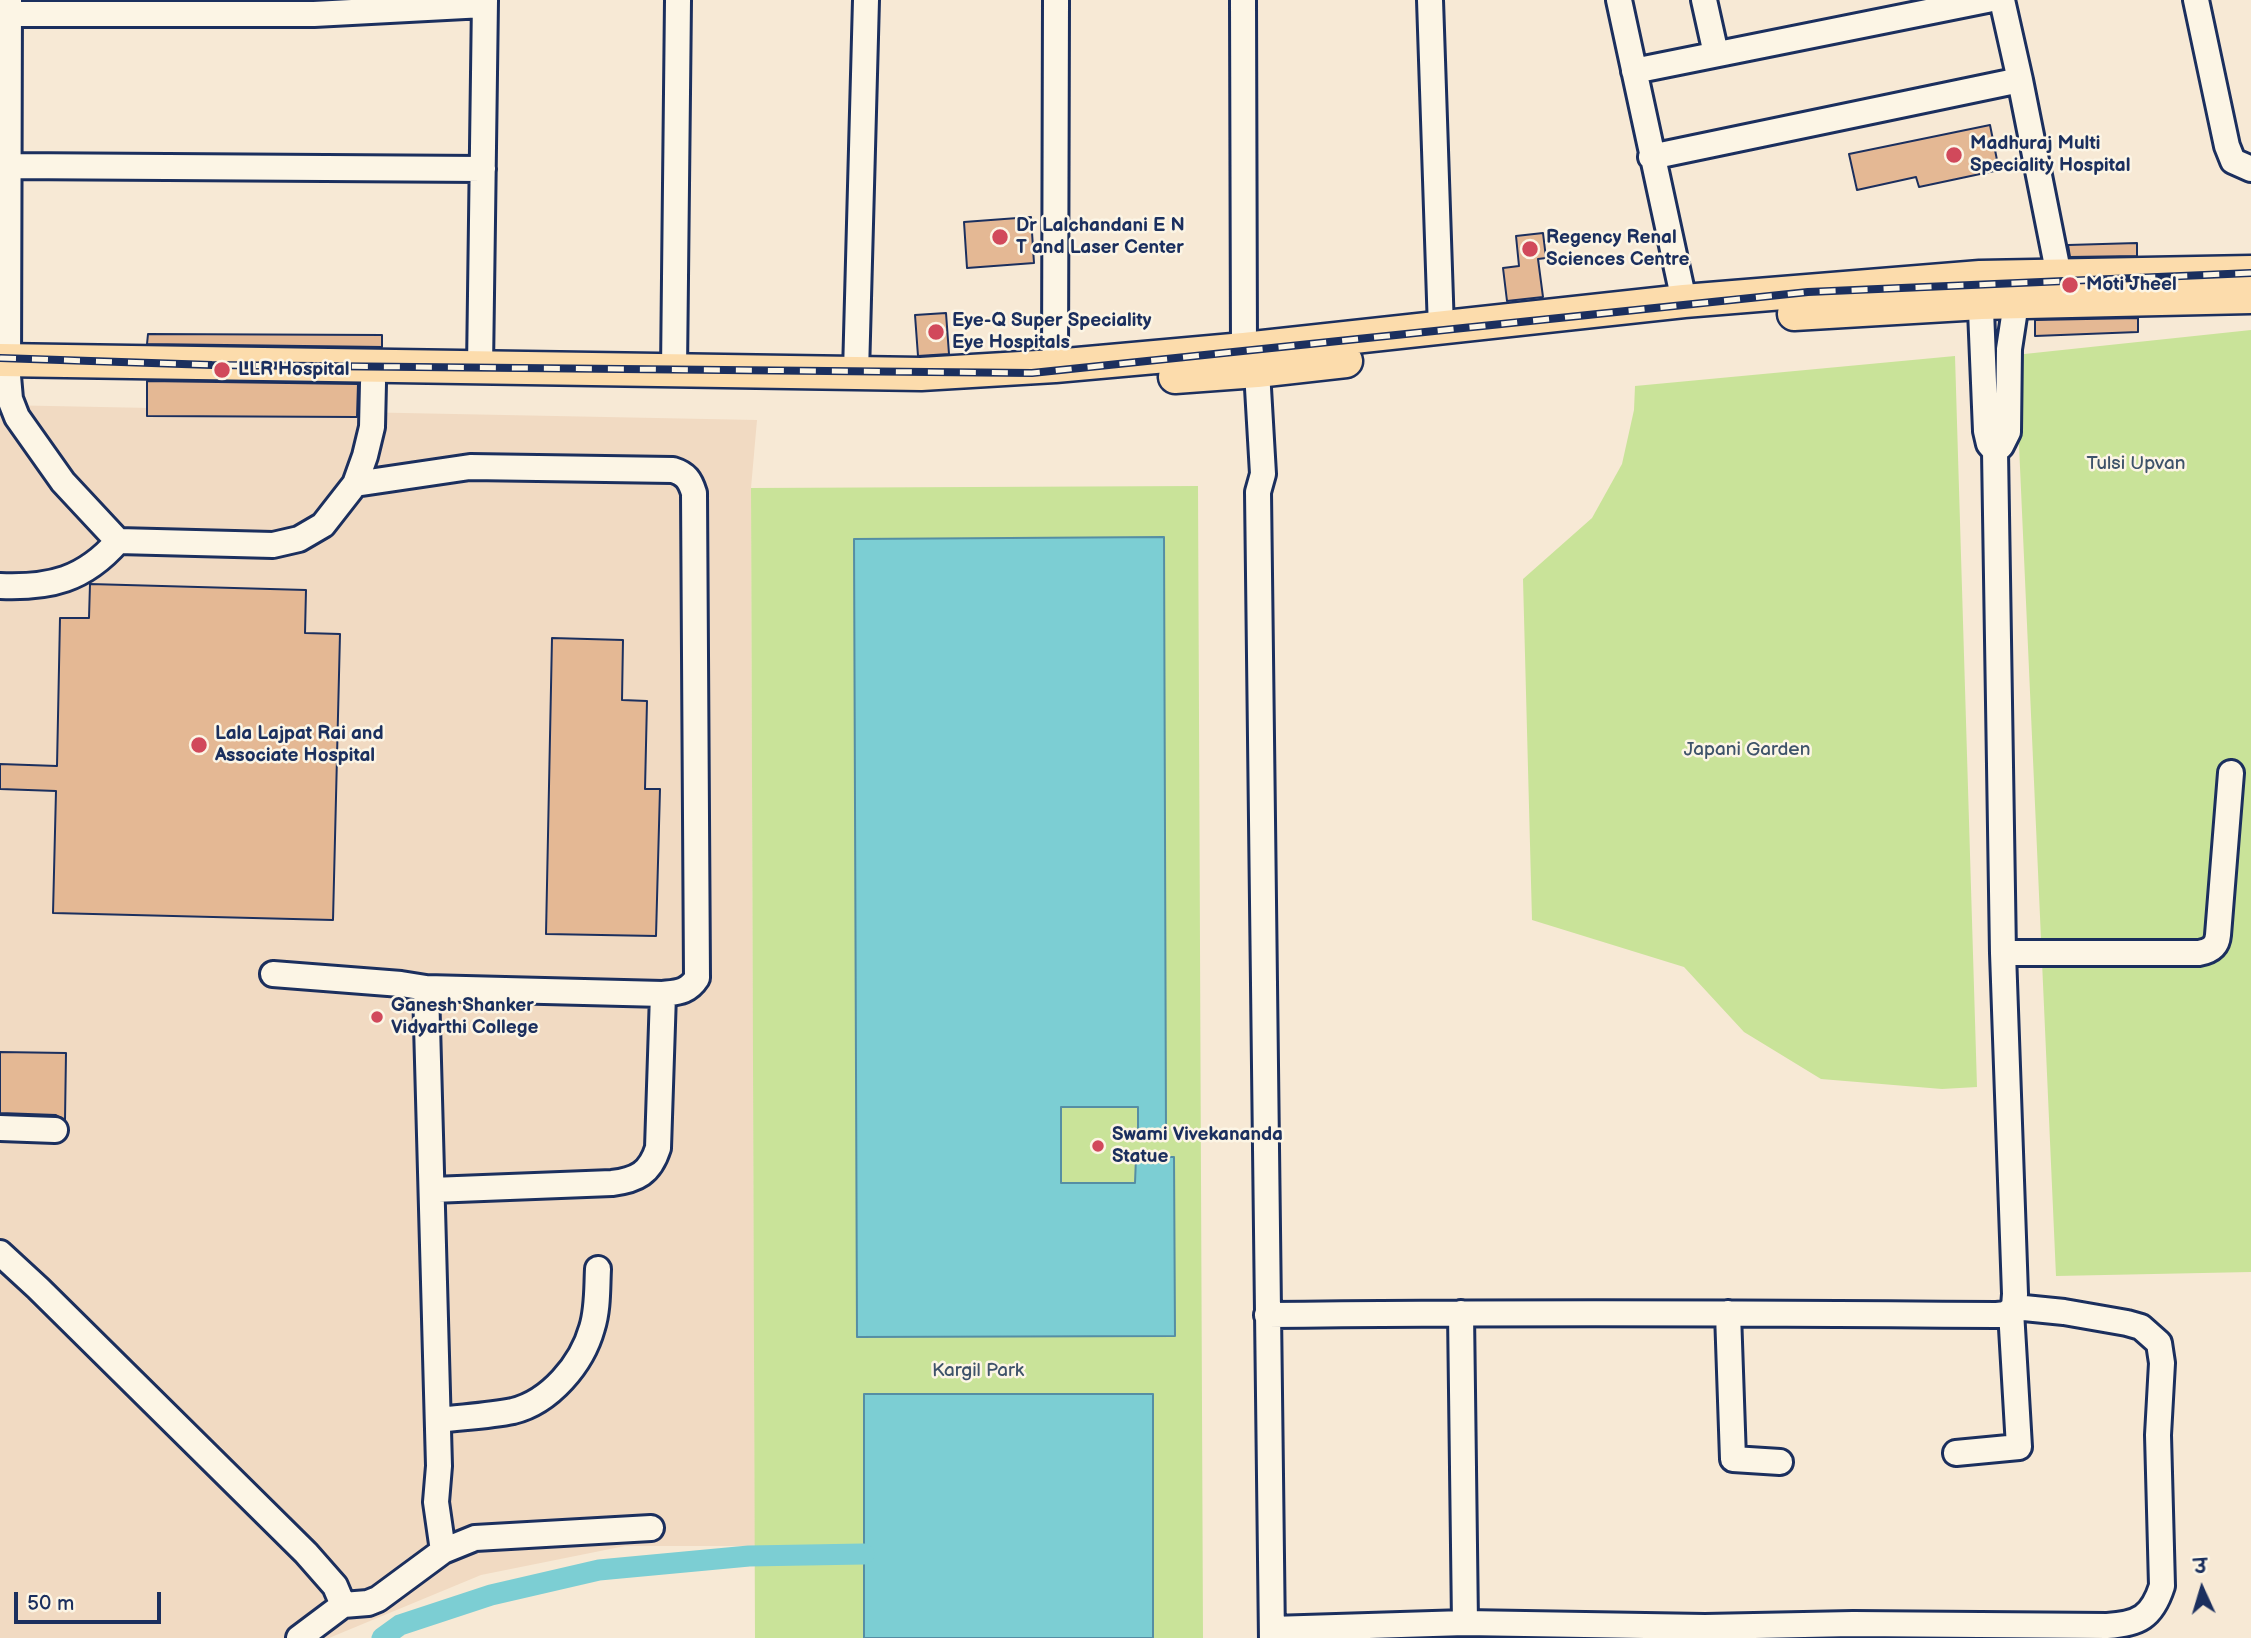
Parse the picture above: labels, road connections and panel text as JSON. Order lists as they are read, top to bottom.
{
  "parks": ["Tulsi Upvan", "Japani Garden", "Kargil Park"],
  "places": [
    "Madhuraj Multi Speciality Hospital",
    "Dr Lalchandani E N T and Laser Center",
    "Regency Renal Sciences Centre",
    "Moti Jheel",
    "Eye-Q Super Speciality Eye Hospitals",
    "LLR Hospital",
    "Lala Lajpat Rai and Associate Hospital",
    "Ganesh Shanker Vidyarthi College",
    "Swami Vivekananda Statue"
  ],
  "scale_bar": "50 m",
  "north": "top"
}
